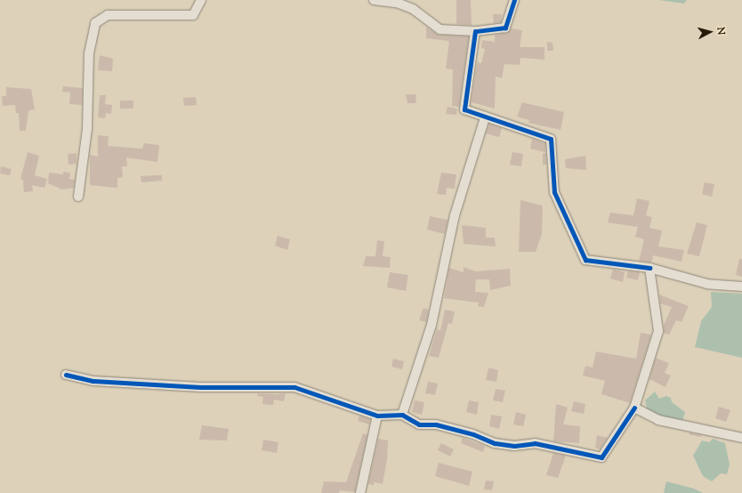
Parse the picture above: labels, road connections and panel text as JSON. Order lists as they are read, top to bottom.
{
  "north": "right"
}
